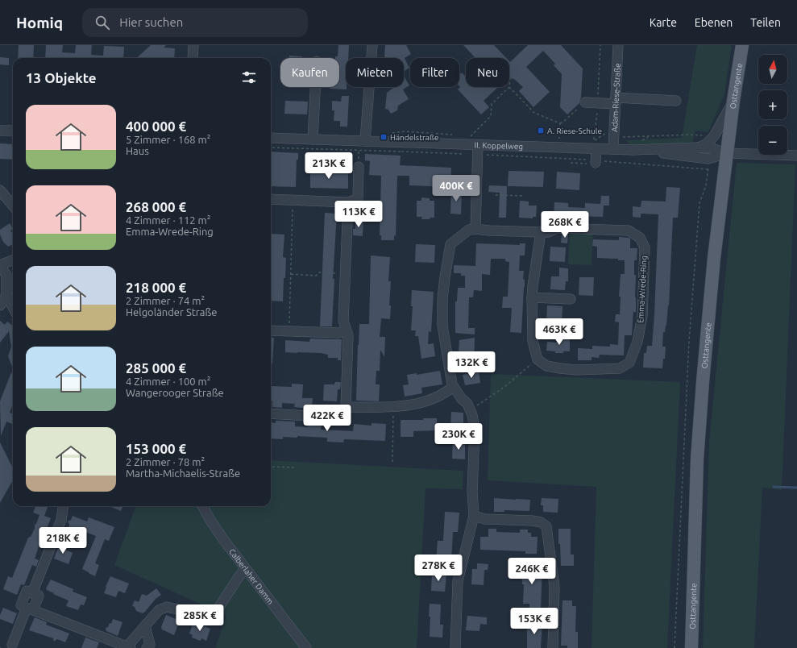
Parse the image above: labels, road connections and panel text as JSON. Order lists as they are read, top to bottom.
{
  "streets": {
    "main road": ["Osttangente"],
    "street": [
      "Adam-Riese-Straße",
      "II. Koppelweg",
      "Emma-Wrede-Ring",
      "Calberlaher Damm"
    ]
  },
  "crossings": [
    ["Osttangente", "II. Koppelweg"],
    ["Adam-Riese-Straße", "II. Koppelweg"]
  ],
  "places": {
    "transit": ["A. Riese-Schule", "Händelstraße"]
  },
  "north": "top",
  "page": {
    "header": "Homiq",
    "search": "Hier suchen",
    "nav": ["Karte", "Ebenen", "Teilen"],
    "map_buttons": ["+", "−"],
    "chip": [
      "Kaufen",
      "Mieten",
      "Filter",
      "Neu"
    ],
    "heading": "13 Objekte",
    "list": [
      {
        "name": "400 000 €",
        "note": "5 Zimmer · 168 m² · Haus"
      },
      {
        "name": "268 000 €",
        "note": "4 Zimmer · 112 m² · Emma-Wrede-Ring"
      },
      {
        "name": "218 000 €",
        "note": "2 Zimmer · 74 m² · Helgoländer Straße"
      },
      {
        "name": "285 000 €",
        "note": "4 Zimmer · 100 m² · Wangerooger Straße"
      },
      {
        "name": "153 000 €",
        "note": "2 Zimmer · 78 m² · Martha-Michaelis-Straße"
      }
    ],
    "price": [
      "213K €",
      "400K €",
      "113K €",
      "268K €",
      "463K €",
      "132K €",
      "422K €",
      "230K €",
      "218K €",
      "278K €",
      "246K €",
      "285K €",
      "153K €"
    ]
  }
}
